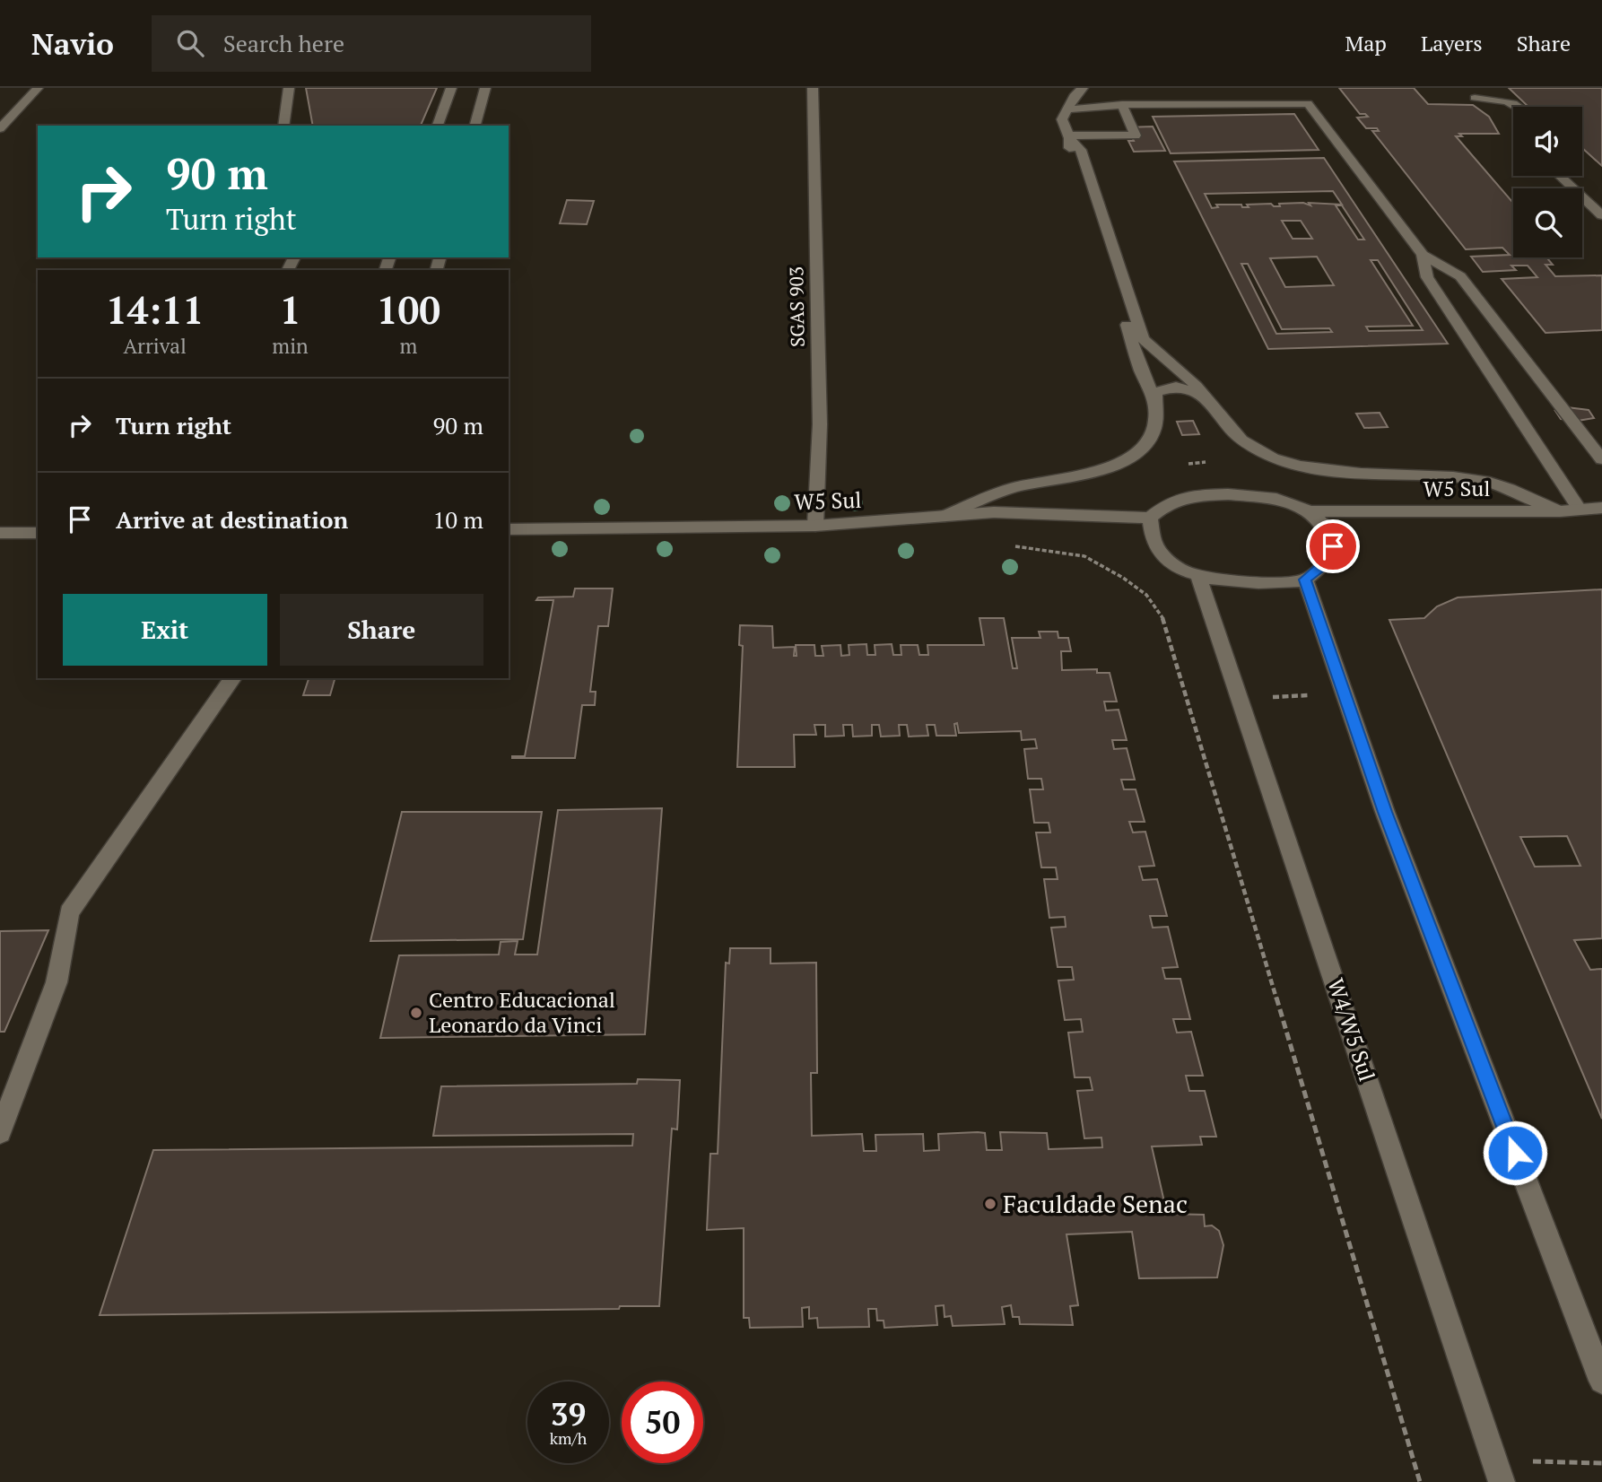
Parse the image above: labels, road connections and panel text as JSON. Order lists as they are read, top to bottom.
{
  "streets": {
    "main road": ["SGAS 903", "W5 Sul", "W4/W5 Sul"]
  },
  "crossings": [
    ["SGAS 903", "W5 Sul"]
  ],
  "places": ["Centro Educacional Leonardo da Vinci", "Faculdade Senac"],
  "page": {
    "header": "Navio",
    "search": "Search here",
    "nav": ["Map", "Layers", "Share"],
    "turn": ["90 m", "Turn right"],
    "eta": [
      "14:11",
      "Arrival",
      "1",
      "min",
      "100",
      "m"
    ],
    "list": [
      {
        "name": "Turn right",
        "value": "90 m"
      },
      {
        "name": "Arrive at destination",
        "value": "10 m"
      }
    ],
    "buttons": ["Exit", "Share"],
    "speed": "39 km/h",
    "limit": "50"
  }
}
